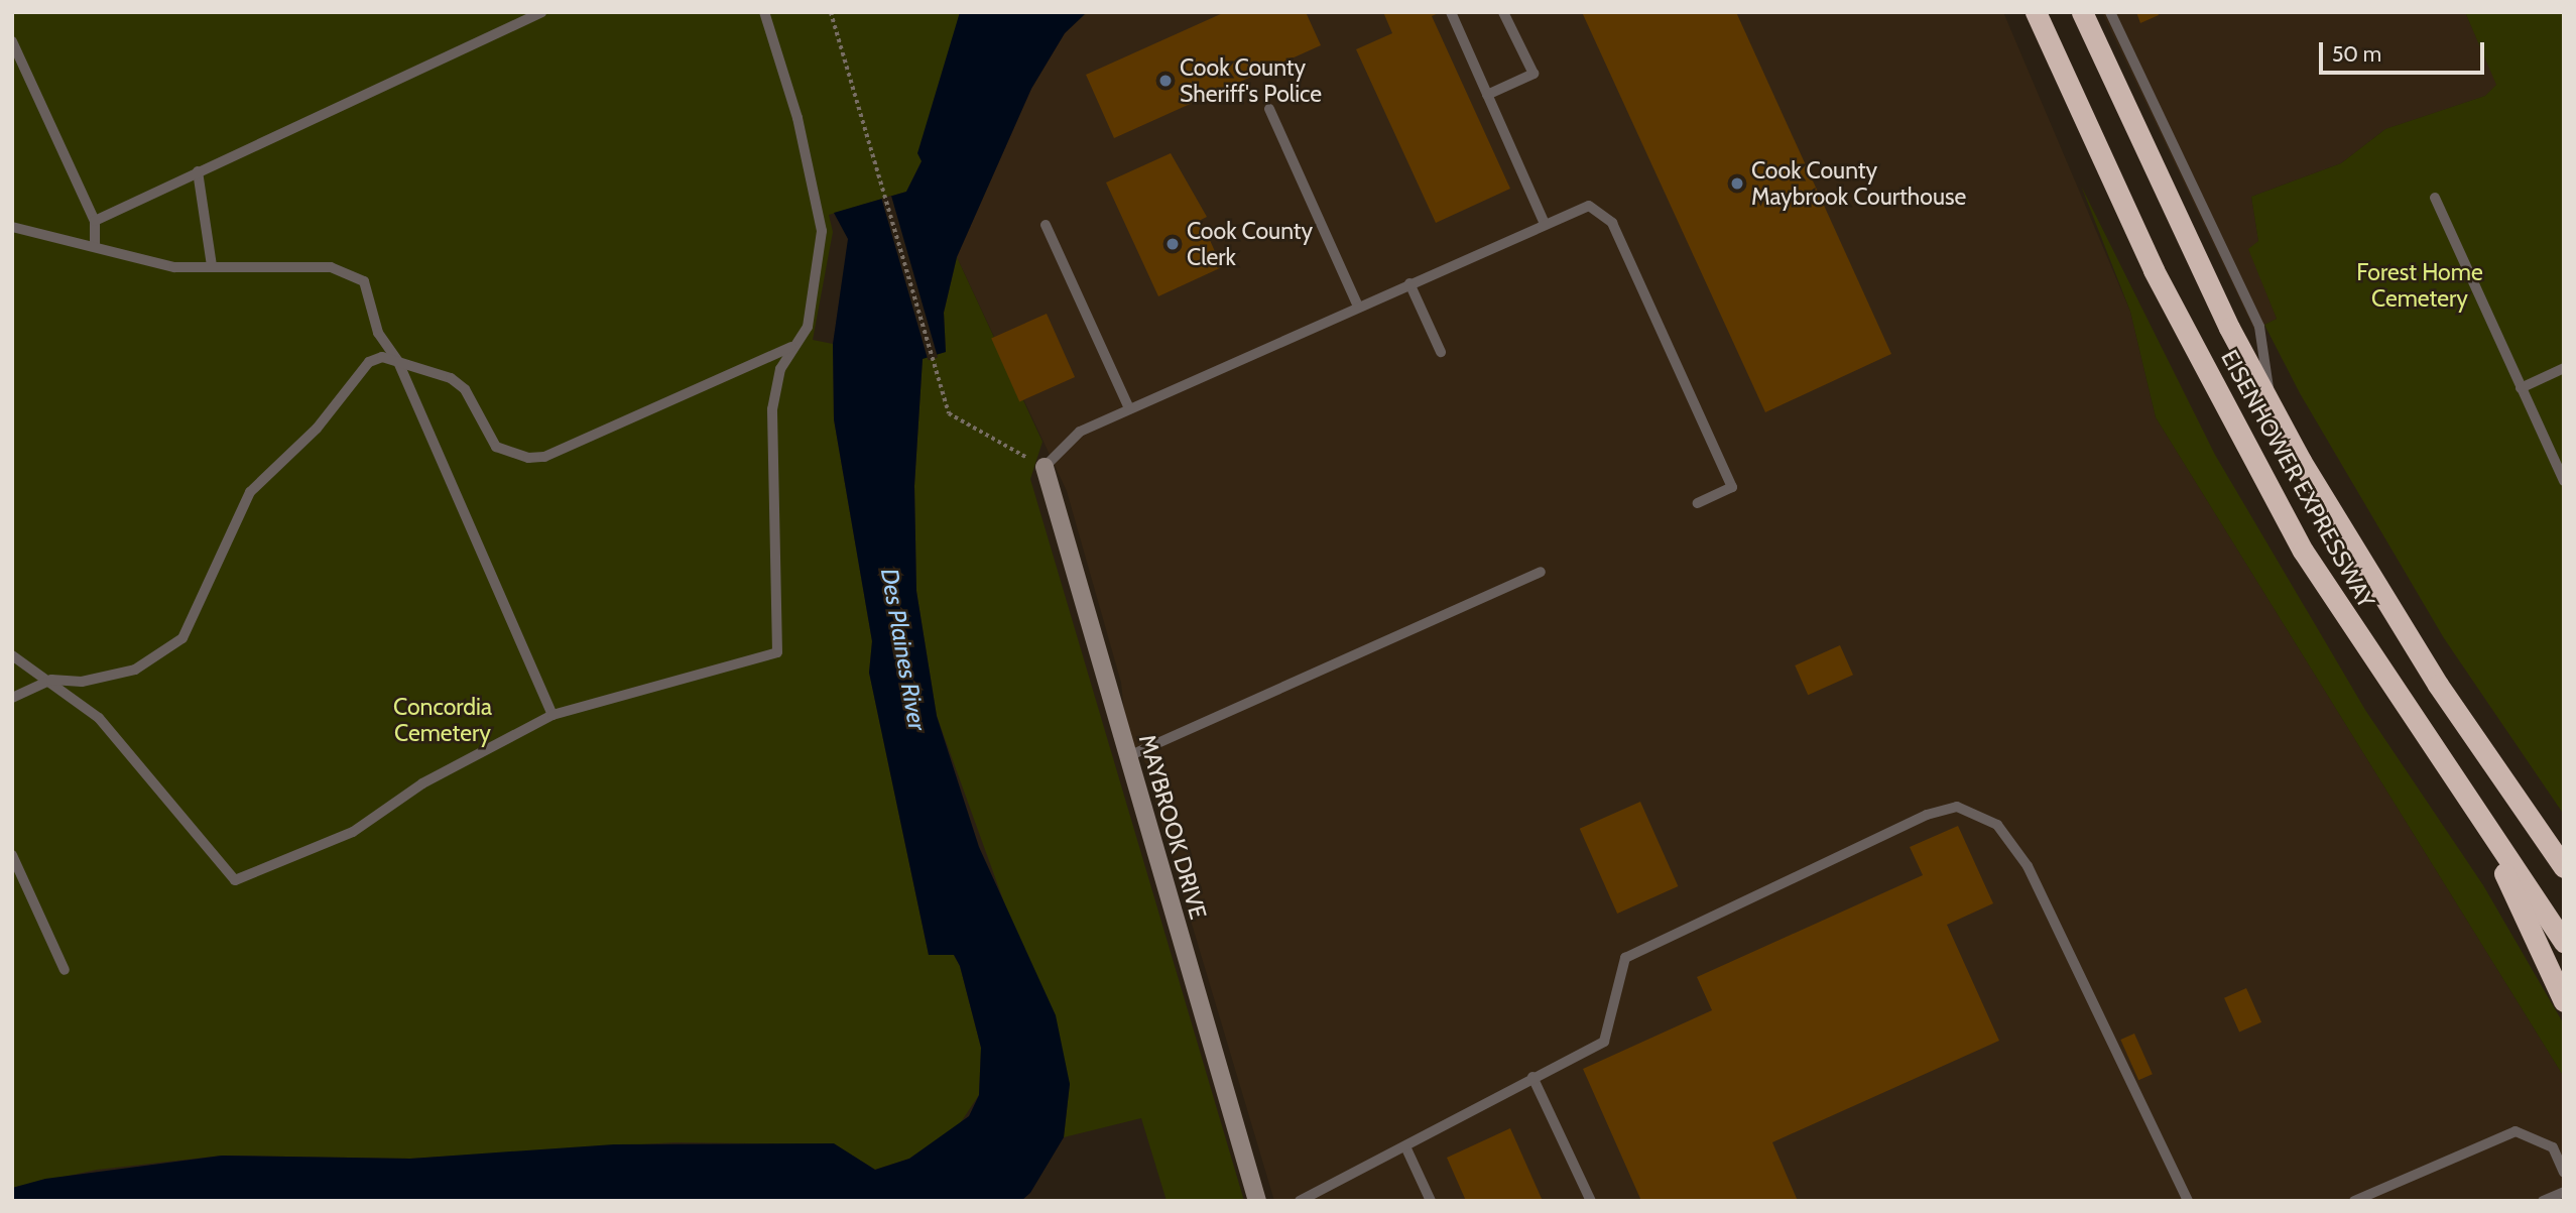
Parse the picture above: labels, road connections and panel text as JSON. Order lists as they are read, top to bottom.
{
  "streets": {
    "highway": ["EISENHOWER EXPRESSWAY"],
    "street": ["MAYBROOK DRIVE"]
  },
  "water": ["Des Plaines River"],
  "parks": ["Forest Home Cemetery", "Concordia Cemetery"],
  "places": ["Cook County Sheriff's Police", "Cook County Maybrook Courthouse", "Cook County Clerk"],
  "scale_bar": "50 m"
}
